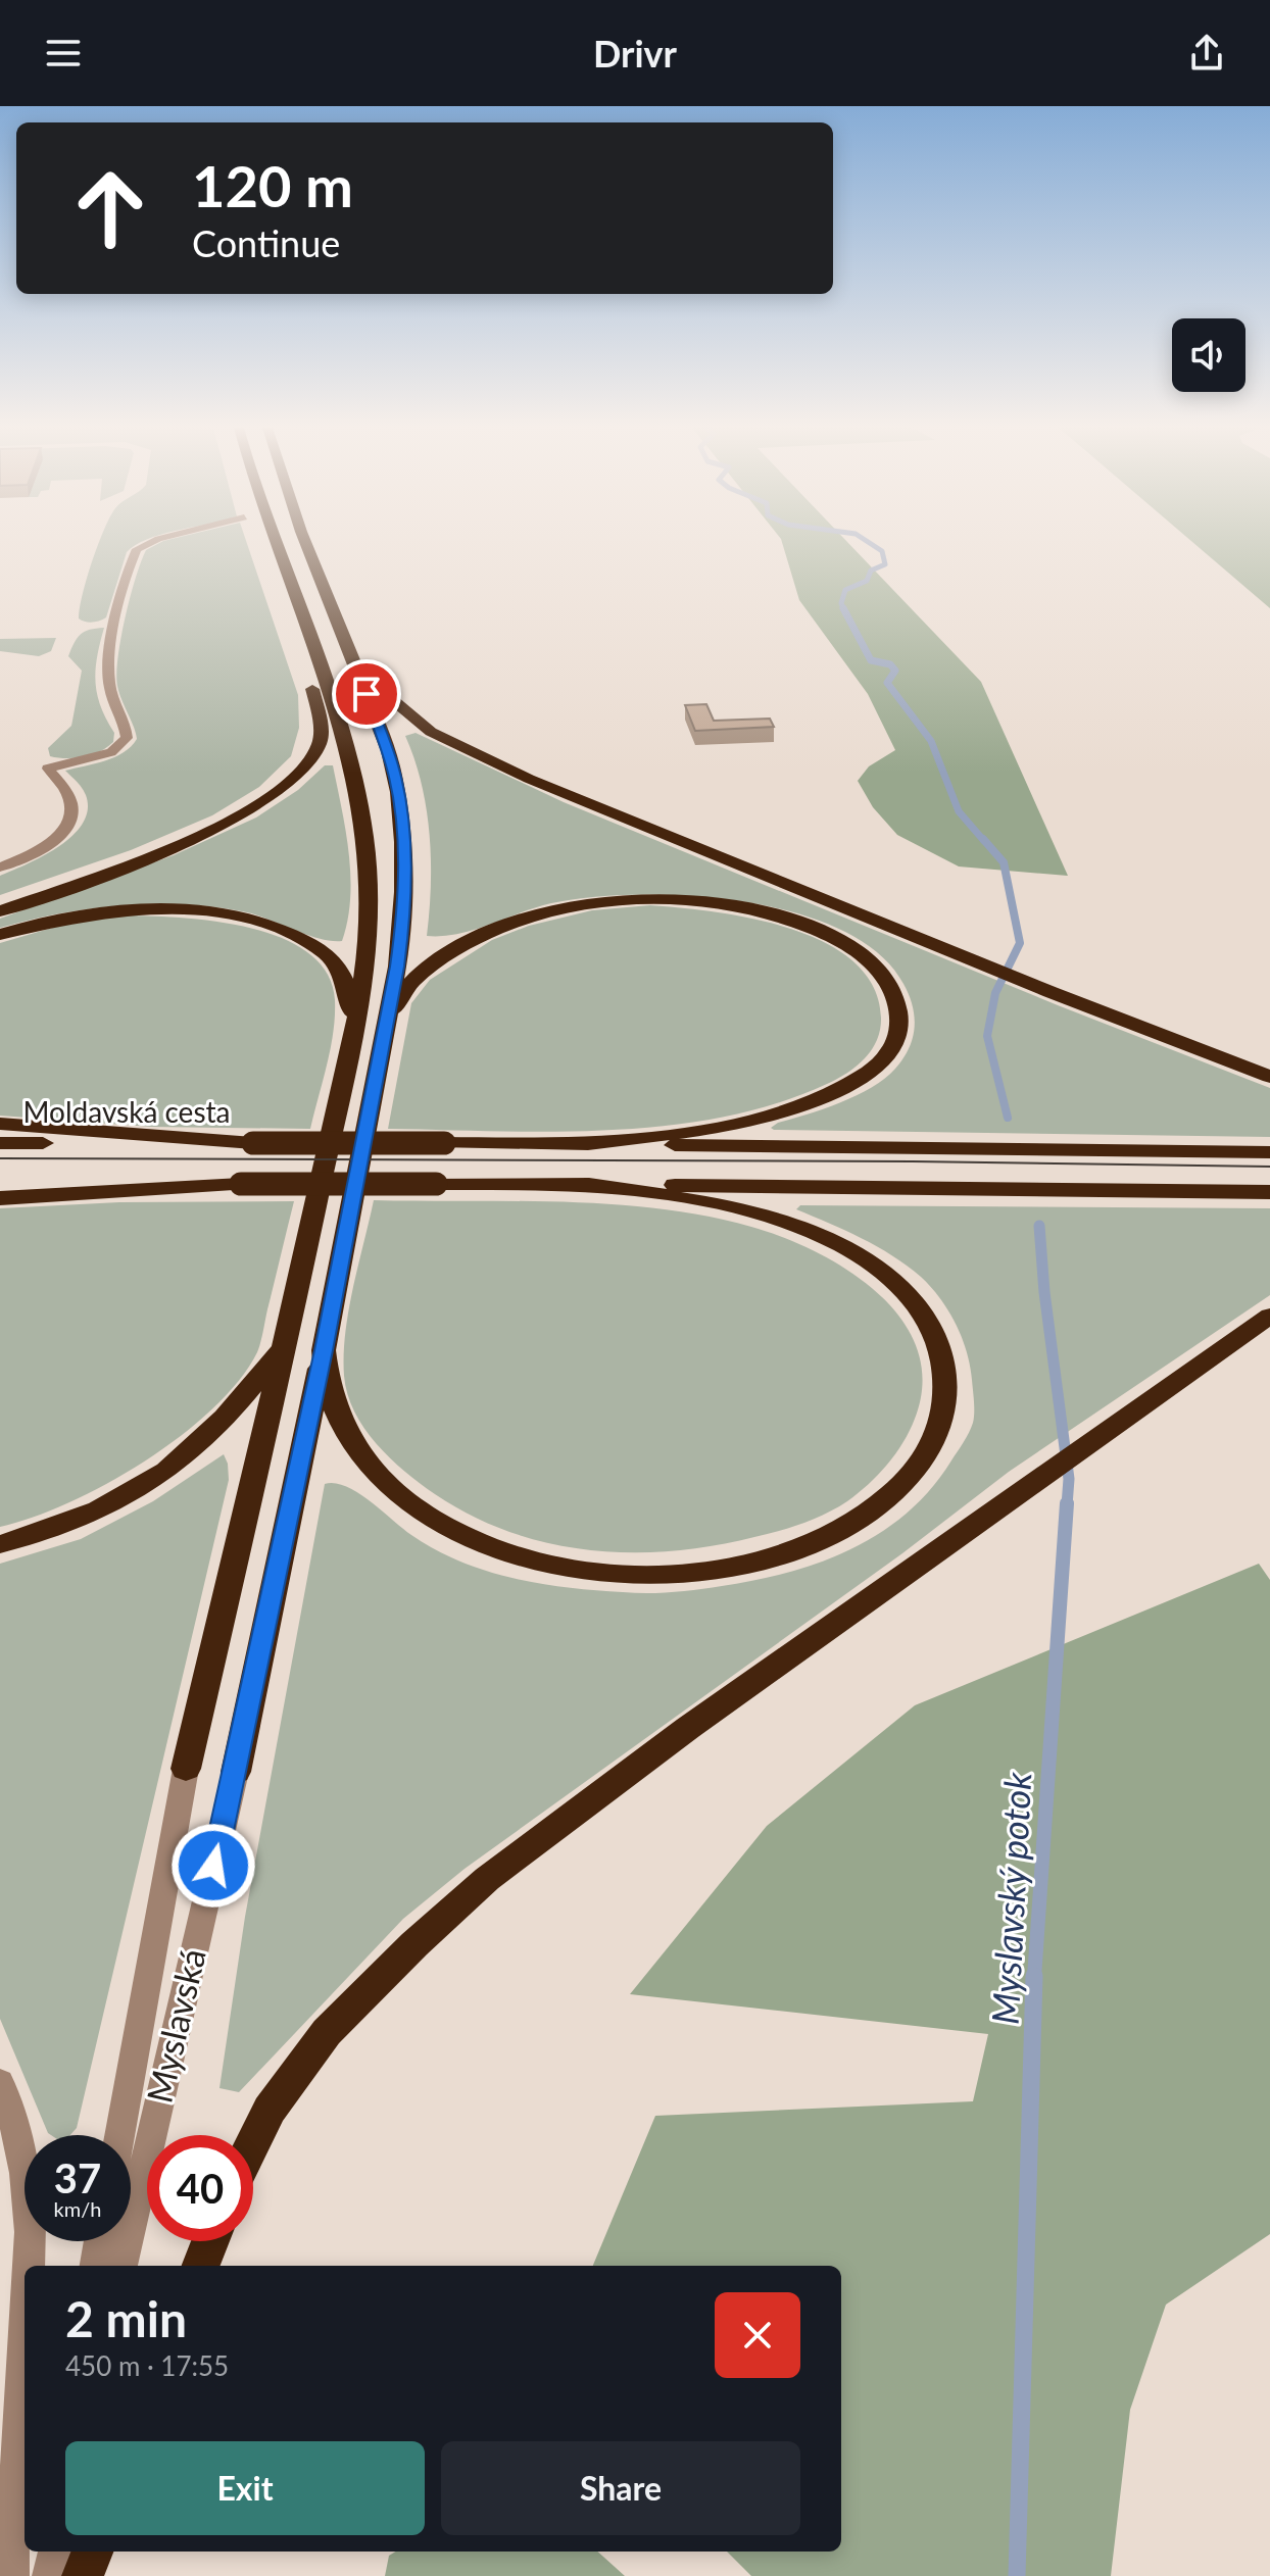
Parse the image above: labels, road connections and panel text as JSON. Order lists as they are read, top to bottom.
{
  "streets": {
    "highway": ["Moldavská cesta", "Myslavská"]
  },
  "water": ["Myslavský potok"],
  "page": {
    "header": "Drivr",
    "turn": ["120 m", "Continue"],
    "speed": "37 km/h",
    "limit": "40",
    "heading": ["2 min", "450 m · 17:55"],
    "buttons": ["Exit", "Share"]
  }
}
